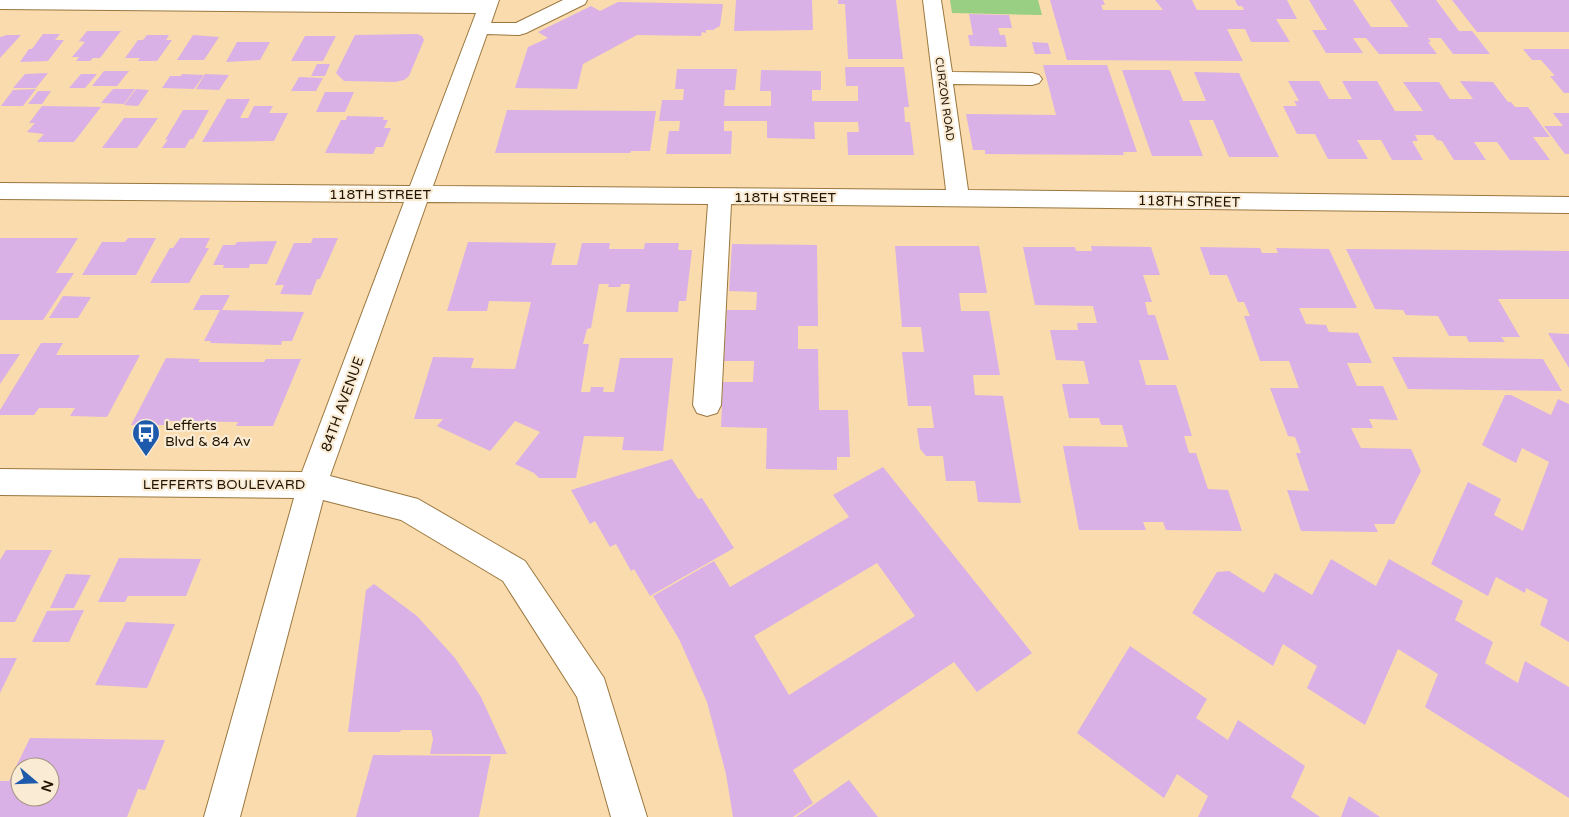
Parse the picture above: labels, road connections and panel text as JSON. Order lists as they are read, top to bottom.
{
  "streets": {
    "street": [
      "CURZON ROAD",
      "118TH STREET",
      "84TH AVENUE",
      "LEFFERTS BOULEVARD"
    ]
  },
  "crossings": [
    ["CURZON ROAD", "118TH STREET"],
    ["118TH STREET", "84TH AVENUE"],
    ["84TH AVENUE", "LEFFERTS BOULEVARD"]
  ],
  "places": {
    "bus stop": ["Lefferts Blvd & 84 Av"]
  },
  "north": "right"
}
